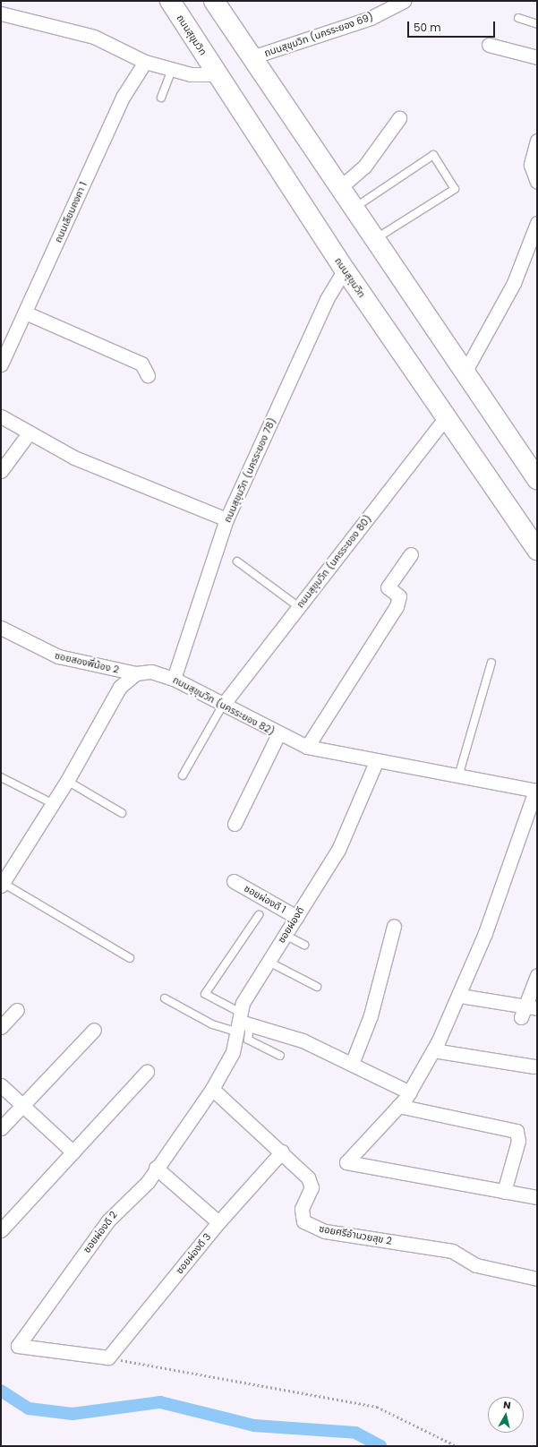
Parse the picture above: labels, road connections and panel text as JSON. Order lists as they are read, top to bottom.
{
  "streets": {
    "main road": ["ถนนสุขุมวิท"],
    "street": [
      "ถนนสุขุมวิท (นครระยอง 69)",
      "ถนนเลียบคงคา 1",
      "ถนนสุขุมวิท (นครระยอง 78)",
      "ถนนสุขุมวิท (นครระยอง 80)",
      "ซอยสองพี่น้อง 2",
      "ถนนสุขุมวิท (นครระยอง 82)",
      "ซอยผ่องดี 1",
      "ซอยผ่องดี",
      "ซอยผ่องดี 2",
      "ซอยศรีอำนวยสุข 2",
      "ซอยผ่องดี 3"
    ]
  },
  "crossings": [
    ["ถนนสุขุมวิท", "ถนนสุขุมวิท (นครระยอง 78)"],
    ["ถนนสุขุมวิท", "ถนนสุขุมวิท (นครระยอง 80)"],
    ["ถนนสุขุมวิท (นครระยอง 78)", "ถนนสุขุมวิท (นครระยอง 82)"],
    ["ถนนสุขุมวิท (นครระยอง 80)", "ถนนสุขุมวิท (นครระยอง 82)"],
    ["ซอยสองพี่น้อง 2", "ถนนสุขุมวิท (นครระยอง 82)"],
    ["ถนนสุขุมวิท (นครระยอง 82)", "ซอยผ่องดี"],
    ["ซอยผ่องดี 1", "ซอยผ่องดี"],
    ["ซอยผ่องดี", "ซอยผ่องดี 2"],
    ["ซอยผ่องดี", "ซอยศรีอำนวยสุข 2"],
    ["ซอยผ่องดี 2", "ซอยศรีอำนวยสุข 2"],
    ["ซอยผ่องดี 2", "ซอยผ่องดี 3"],
    ["ซอยศรีอำนวยสุข 2", "ซอยผ่องดี 3"]
  ],
  "scale_bar": "50 m",
  "north": "top"
}
